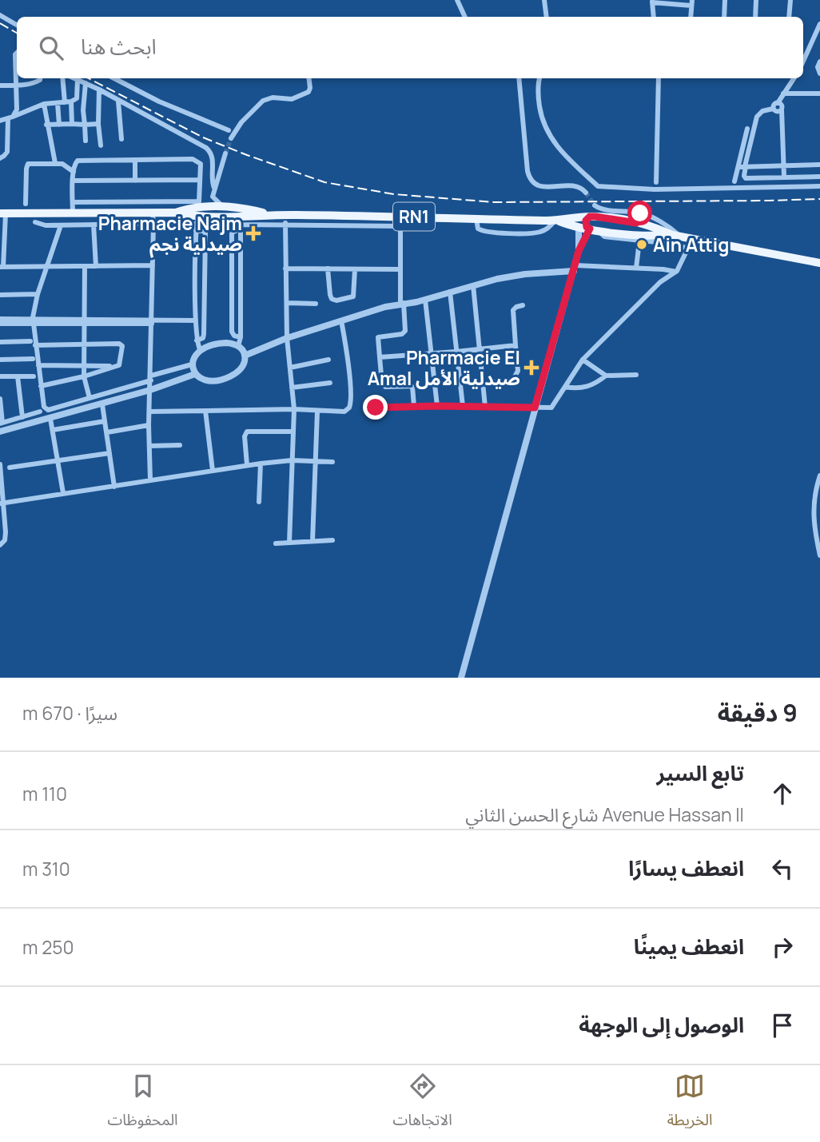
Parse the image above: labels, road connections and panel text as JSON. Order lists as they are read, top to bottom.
{
  "streets": {
    "main road": ["RN1"]
  },
  "places": {
    "health": ["Pharmacie Najm صيدلية نجم", "Pharmacie El Amal صيدلية الأمل"],
    "other": ["Ain Attig"]
  },
  "page": {
    "search": "ابحث هنا",
    "heading": ["9 دقيقة", "سيرًا · 670 m"],
    "list": [
      ["تابع السير", "Avenue Hassan II شارع الحسن الثاني", "110 m"],
      ["انعطف يسارًا", "310 m"],
      ["انعطف يمينًا", "250 m"],
      "الوصول إلى الوجهة"
    ],
    "nav": ["الخريطة", "الاتجاهات", "المحفوظات"]
  }
}
